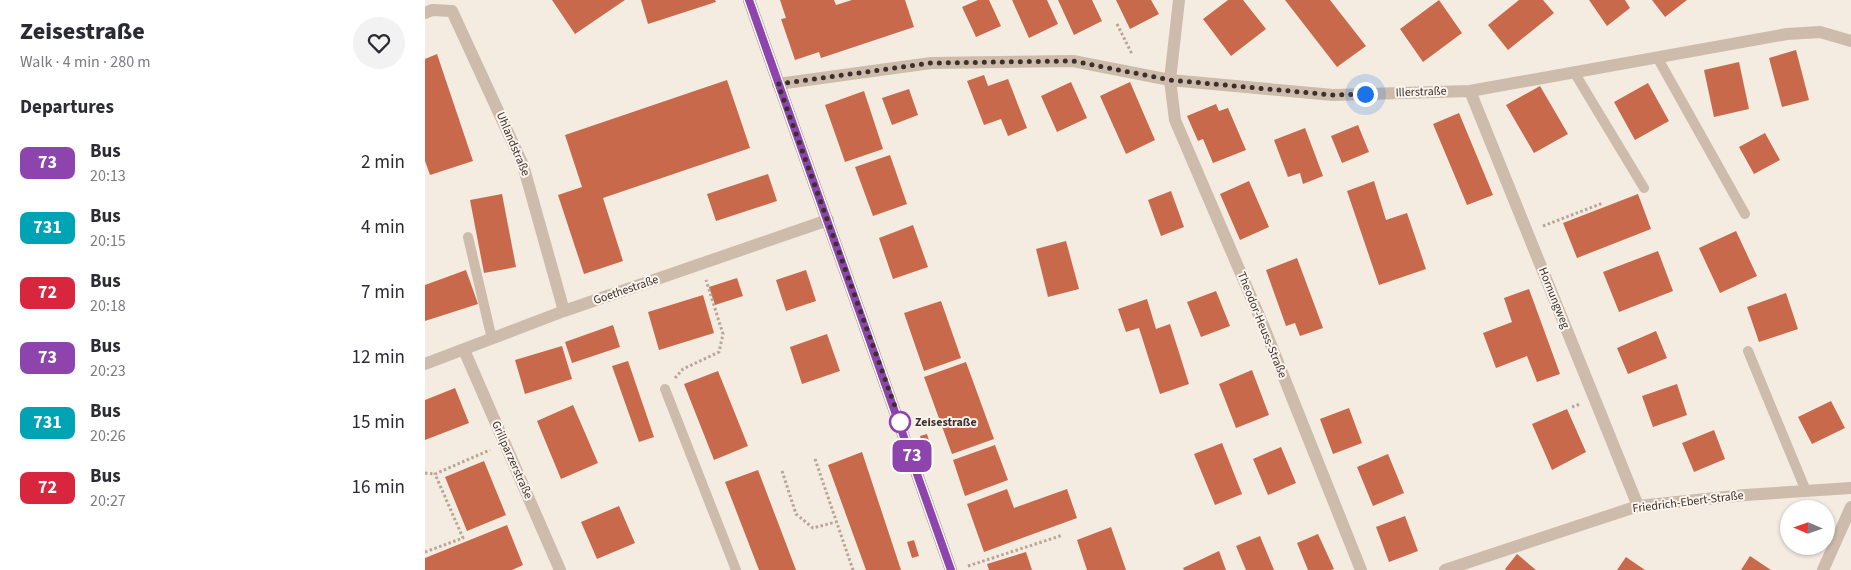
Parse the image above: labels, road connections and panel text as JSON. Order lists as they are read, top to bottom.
{
  "streets": {
    "street": [
      "Illerstraße",
      "Uhlandstraße",
      "Goethestraße",
      "Hornungweg",
      "Theodor-Heuss-Straße",
      "Grillparzerstraße",
      "Friedrich-Ebert-Straße"
    ]
  },
  "crossings": [
    ["Illerstraße", "Hornungweg"],
    ["Illerstraße", "Theodor-Heuss-Straße"],
    ["Uhlandstraße", "Goethestraße"],
    ["Goethestraße", "Grillparzerstraße"],
    ["Hornungweg", "Friedrich-Ebert-Straße"]
  ],
  "places": ["Zeisestraße"],
  "lines": ["bus line 73"],
  "north": "left",
  "page": {
    "heading": [
      ["Zeisestraße", "Walk · 4 min · 280 m"],
      "Departures"
    ],
    "on_map": "73",
    "list": [
      {
        "mark": "73",
        "name": "Bus",
        "note": "20:13",
        "value": "2 min"
      },
      {
        "mark": "731",
        "name": "Bus",
        "note": "20:15",
        "value": "4 min"
      },
      {
        "mark": "72",
        "name": "Bus",
        "note": "20:18",
        "value": "7 min"
      },
      {
        "mark": "73",
        "name": "Bus",
        "note": "20:23",
        "value": "12 min"
      },
      {
        "mark": "731",
        "name": "Bus",
        "note": "20:26",
        "value": "15 min"
      },
      {
        "mark": "72",
        "name": "Bus",
        "note": "20:27",
        "value": "16 min"
      }
    ]
  }
}
